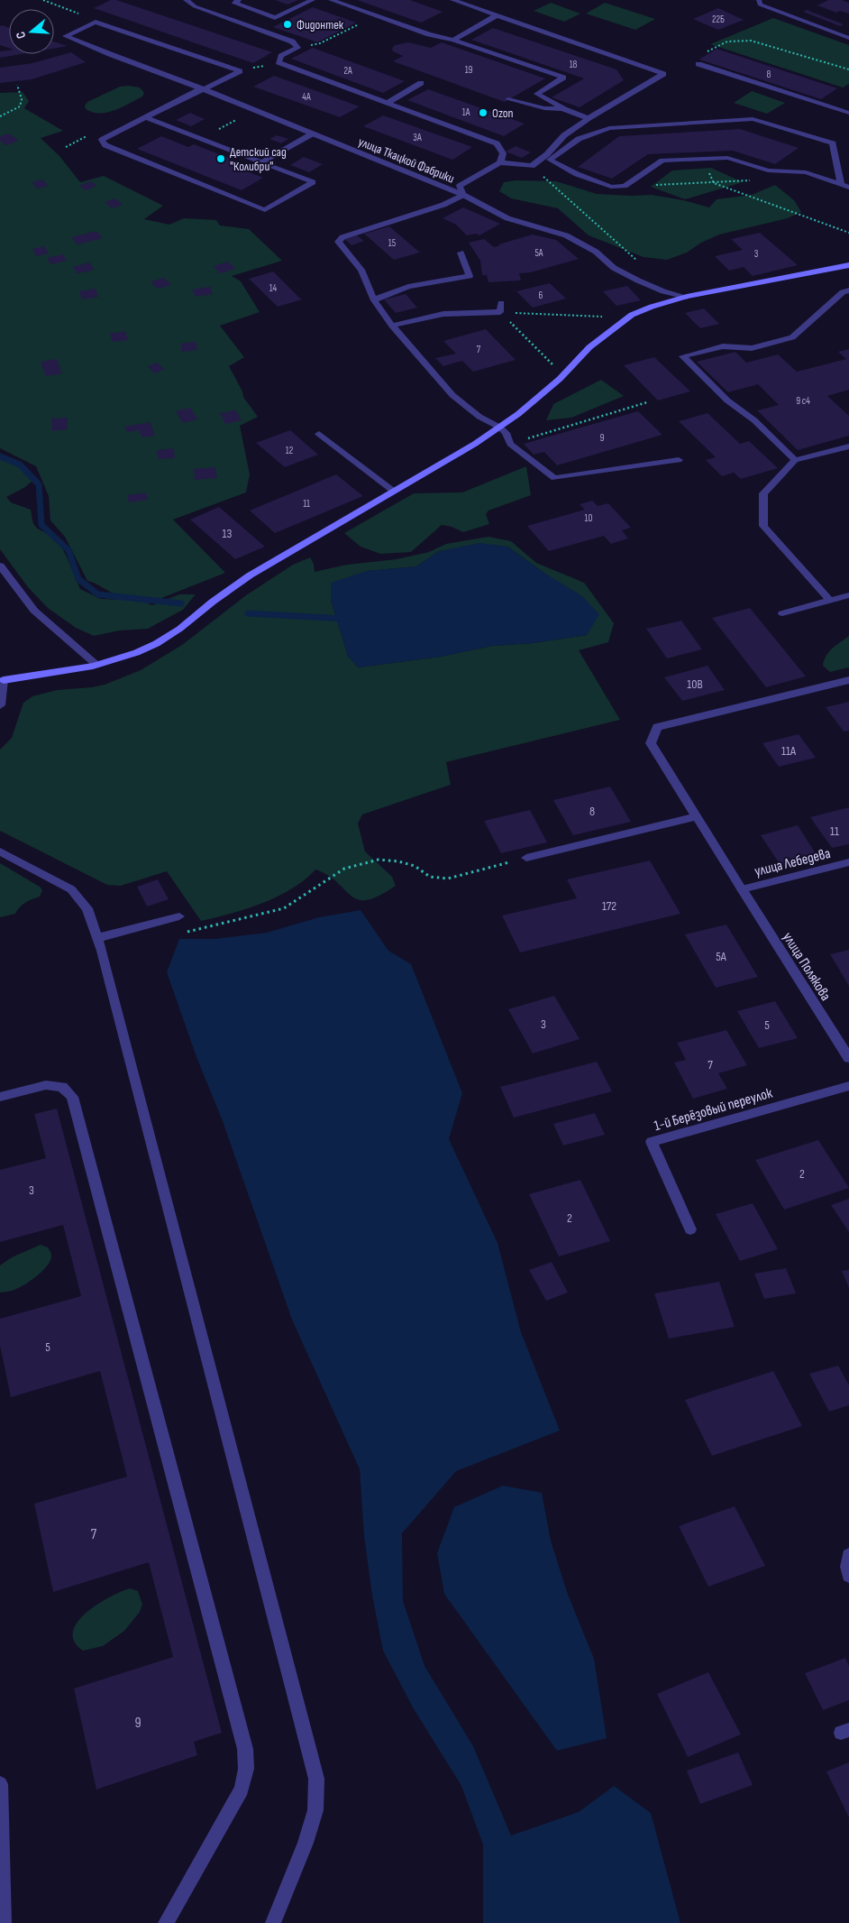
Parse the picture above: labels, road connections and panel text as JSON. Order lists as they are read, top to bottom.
{
  "streets": {
    "street": [
      "улица Ткацкой Фабрики",
      "улица Лебедева",
      "улица Полякова",
      "1-й Берёзовый переулок"
    ]
  },
  "crossings": [
    ["улица Лебедева", "улица Полякова"]
  ],
  "places": ["Фидонтек", "Ozon", "Детский сад \"Колибри\""],
  "house_numbers": [
    "22Б",
    "18",
    "19",
    "2А",
    "8",
    "4А",
    "1А",
    "3А",
    "15",
    "5А",
    "3",
    "14",
    "6",
    "7",
    "9 c4",
    "9",
    "12",
    "11",
    "10",
    "13",
    "10В",
    "11А",
    "8",
    "11",
    "172",
    "5А",
    "3",
    "5",
    "7",
    "2",
    "3",
    "2",
    "5",
    "7",
    "9"
  ],
  "north": "left"
}
